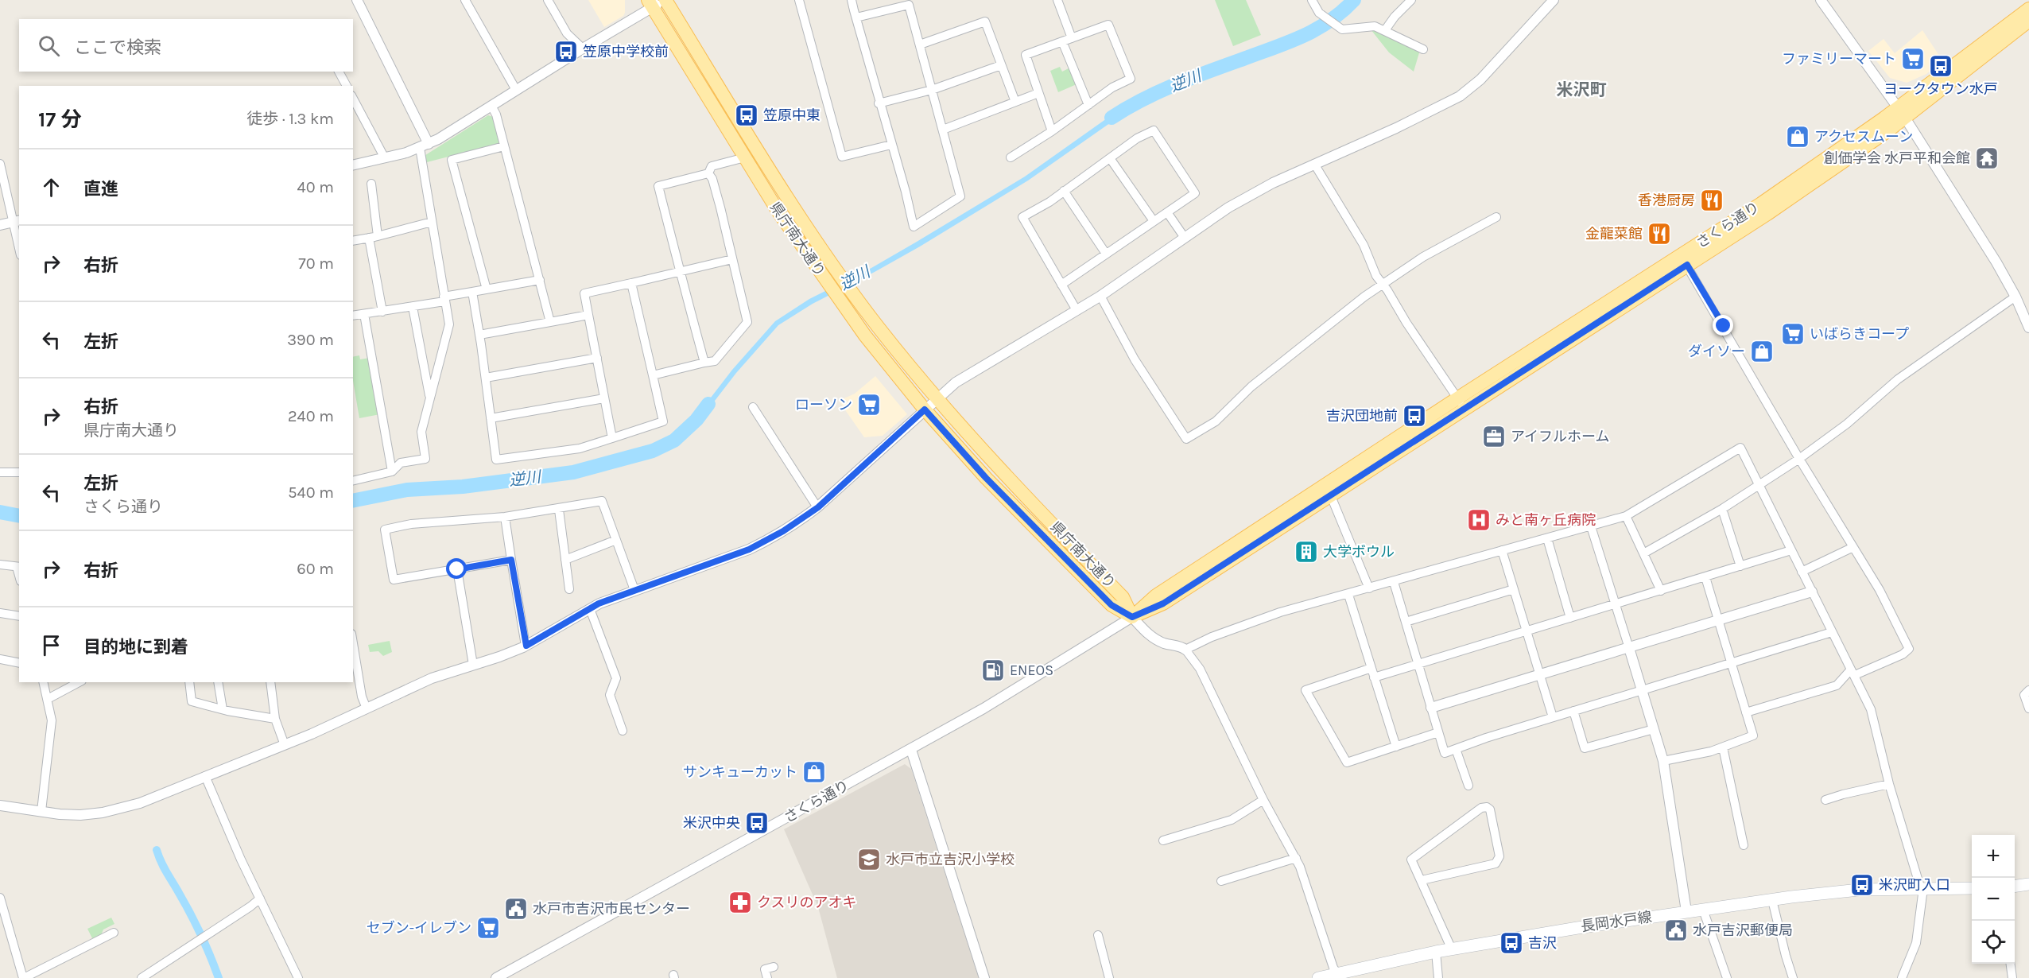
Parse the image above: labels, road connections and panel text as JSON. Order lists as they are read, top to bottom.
{
  "streets": {
    "main road": ["さくら通り", "県庁南大通り", "長岡水戸線"]
  },
  "crossings": [
    ["さくら通り", "県庁南大通り"]
  ],
  "districts": ["米沢町"],
  "water": ["逆川"],
  "places": {
    "bus stop": [
      "笠原中学校前",
      "ヨークタウン水戸",
      "笠原中東",
      "吉沢団地前",
      "米沢中央",
      "米沢町入口",
      "吉沢"
    ],
    "supermarket": [
      "ファミリーマート",
      "いばらきコープ",
      "ローソン",
      "セブン-イレブン"
    ],
    "shop": ["アクセスムーン", "ダイソー", "サンキューカット"],
    "temple": ["創価学会 水戸平和会館"],
    "restaurant": ["香港厨房", "金龍菜館"],
    "office": ["アイフルホーム"],
    "hospital": ["みと南ヶ丘病院"],
    "building": ["大学ボウル"],
    "fuel station": ["ENEOS"],
    "school or university": ["水戸市立吉沢小学校"],
    "pharmacy": ["クスリのアオキ"],
    "public building": ["水戸市吉沢市民センター", "水戸吉沢郵便局"]
  },
  "page": {
    "search": "ここで検索",
    "heading": ["17 分", "徒歩 · 1.3 km"],
    "list": [
      ["直進", "40 m"],
      ["右折", "70 m"],
      ["左折", "390 m"],
      ["右折", "県庁南大通り", "240 m"],
      ["左折", "さくら通り", "540 m"],
      ["右折", "60 m"],
      "目的地に到着"
    ],
    "map_buttons": ["+", "−"]
  }
}
